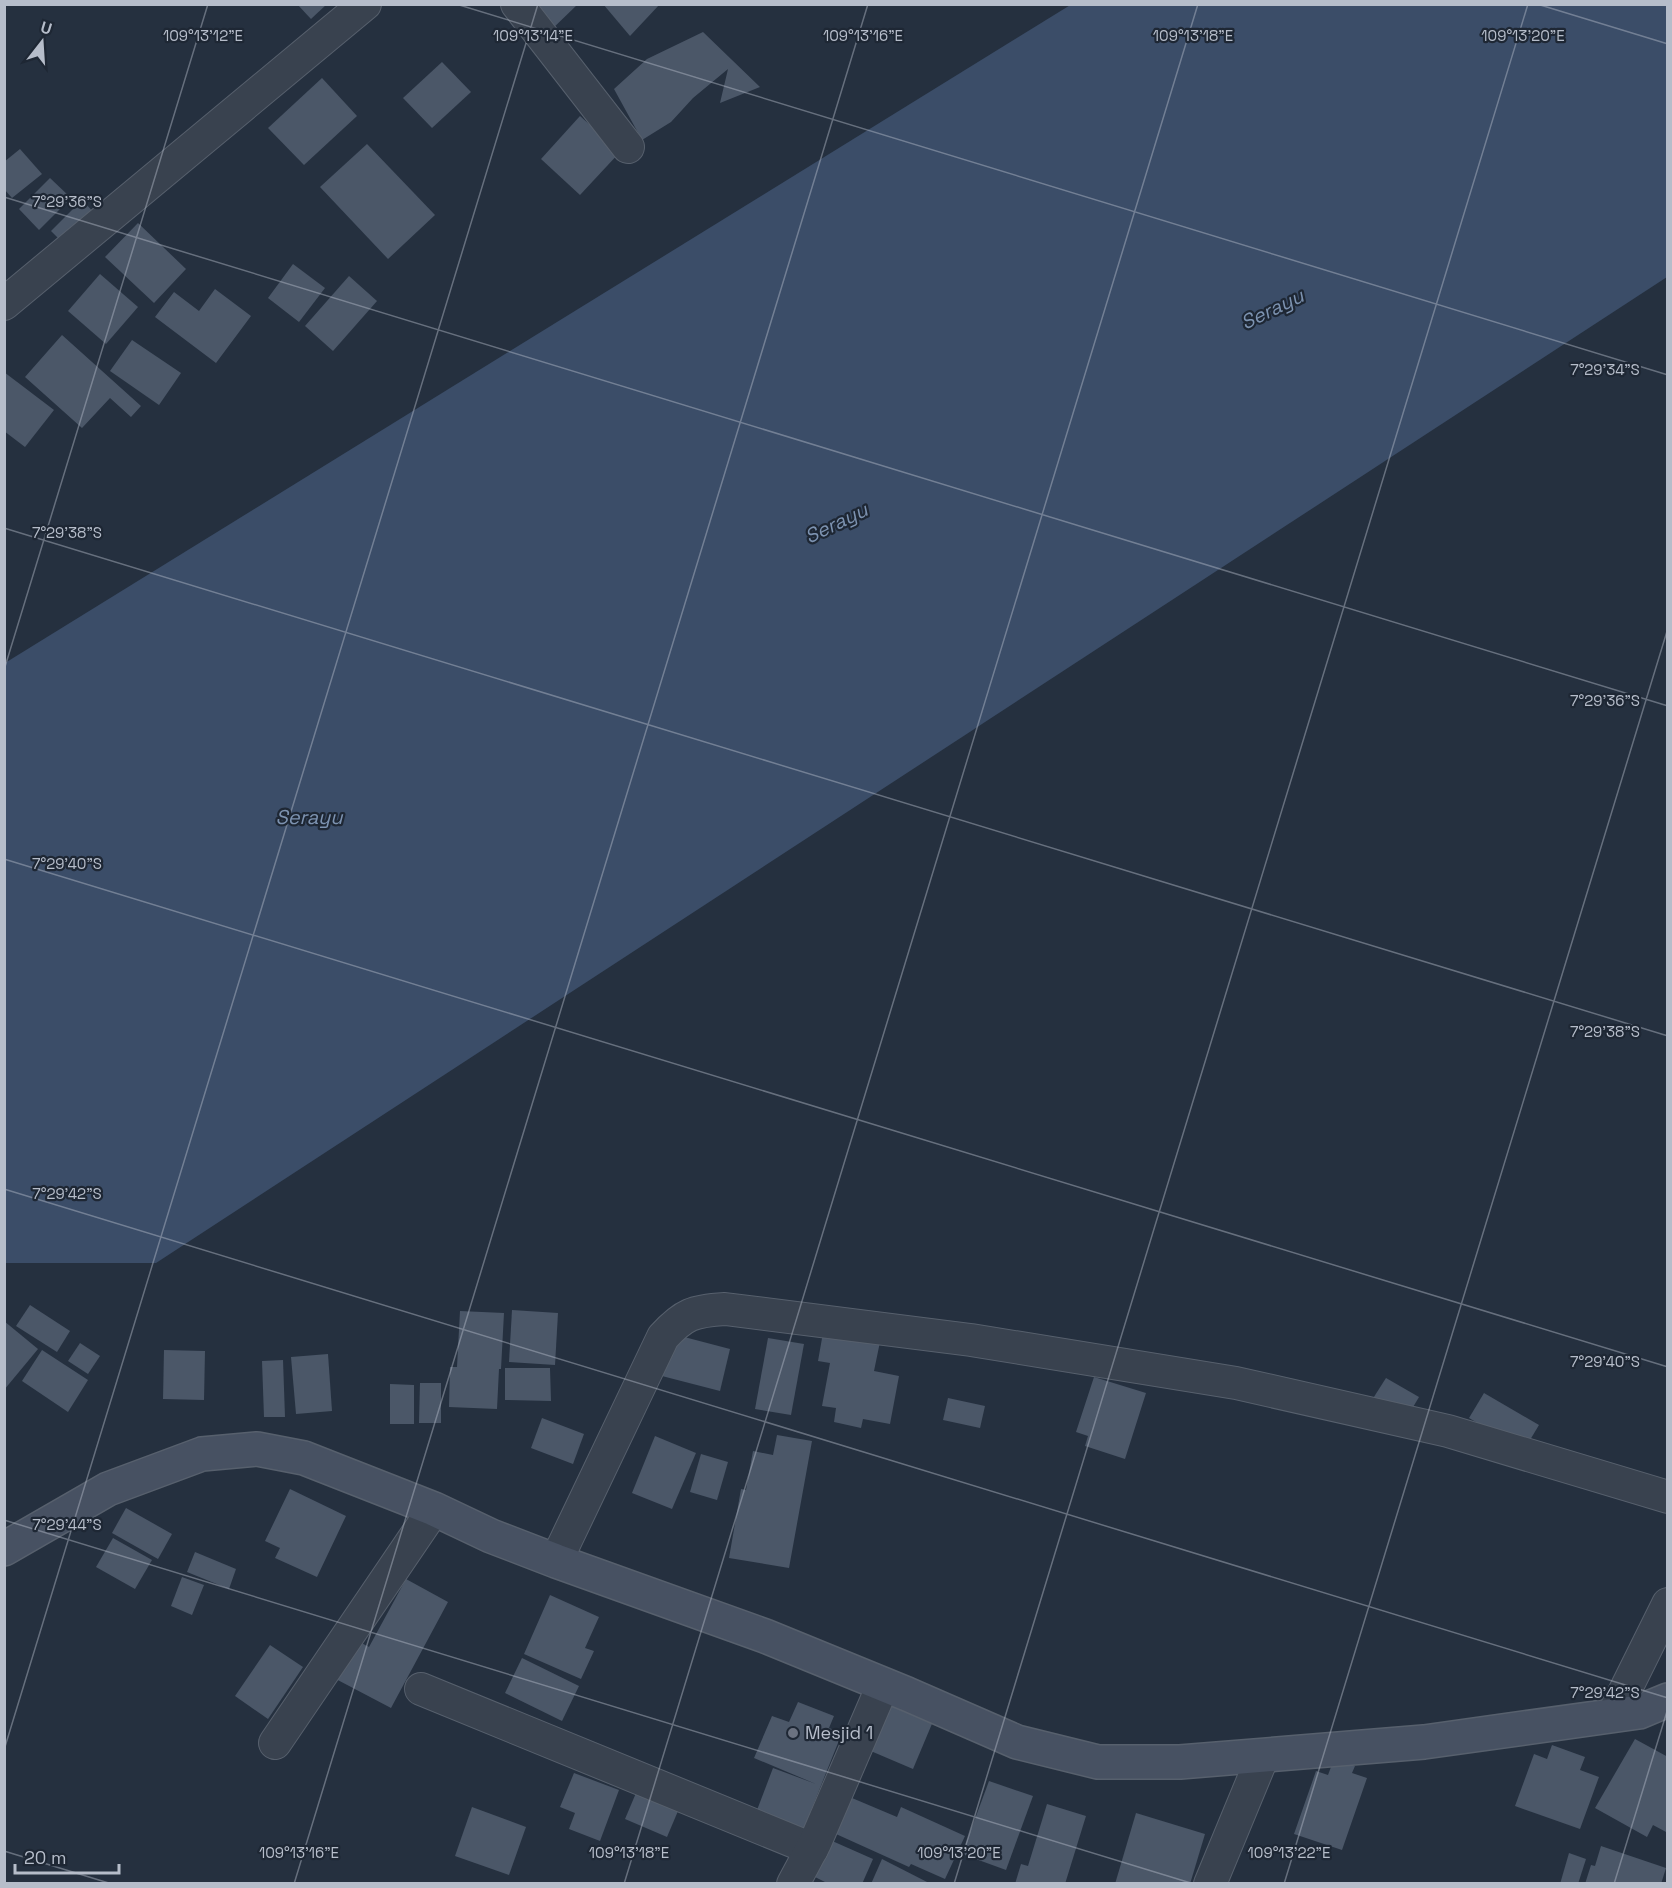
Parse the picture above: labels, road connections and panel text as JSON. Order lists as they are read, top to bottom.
{
  "water": ["Serayu"],
  "places": ["Mesjid 1"],
  "scale_bar": "20 m",
  "north": "top",
  "coordinates": [
    "109°13'12\"E",
    "109°13'14\"E",
    "109°13'16\"E",
    "109°13'18\"E",
    "109°13'20\"E",
    "7°29'36\"S",
    "7°29'34\"S",
    "7°29'38\"S",
    "7°29'40\"S",
    "7°29'42\"S",
    "7°29'44\"S",
    "109°13'22\"E"
  ]
}
